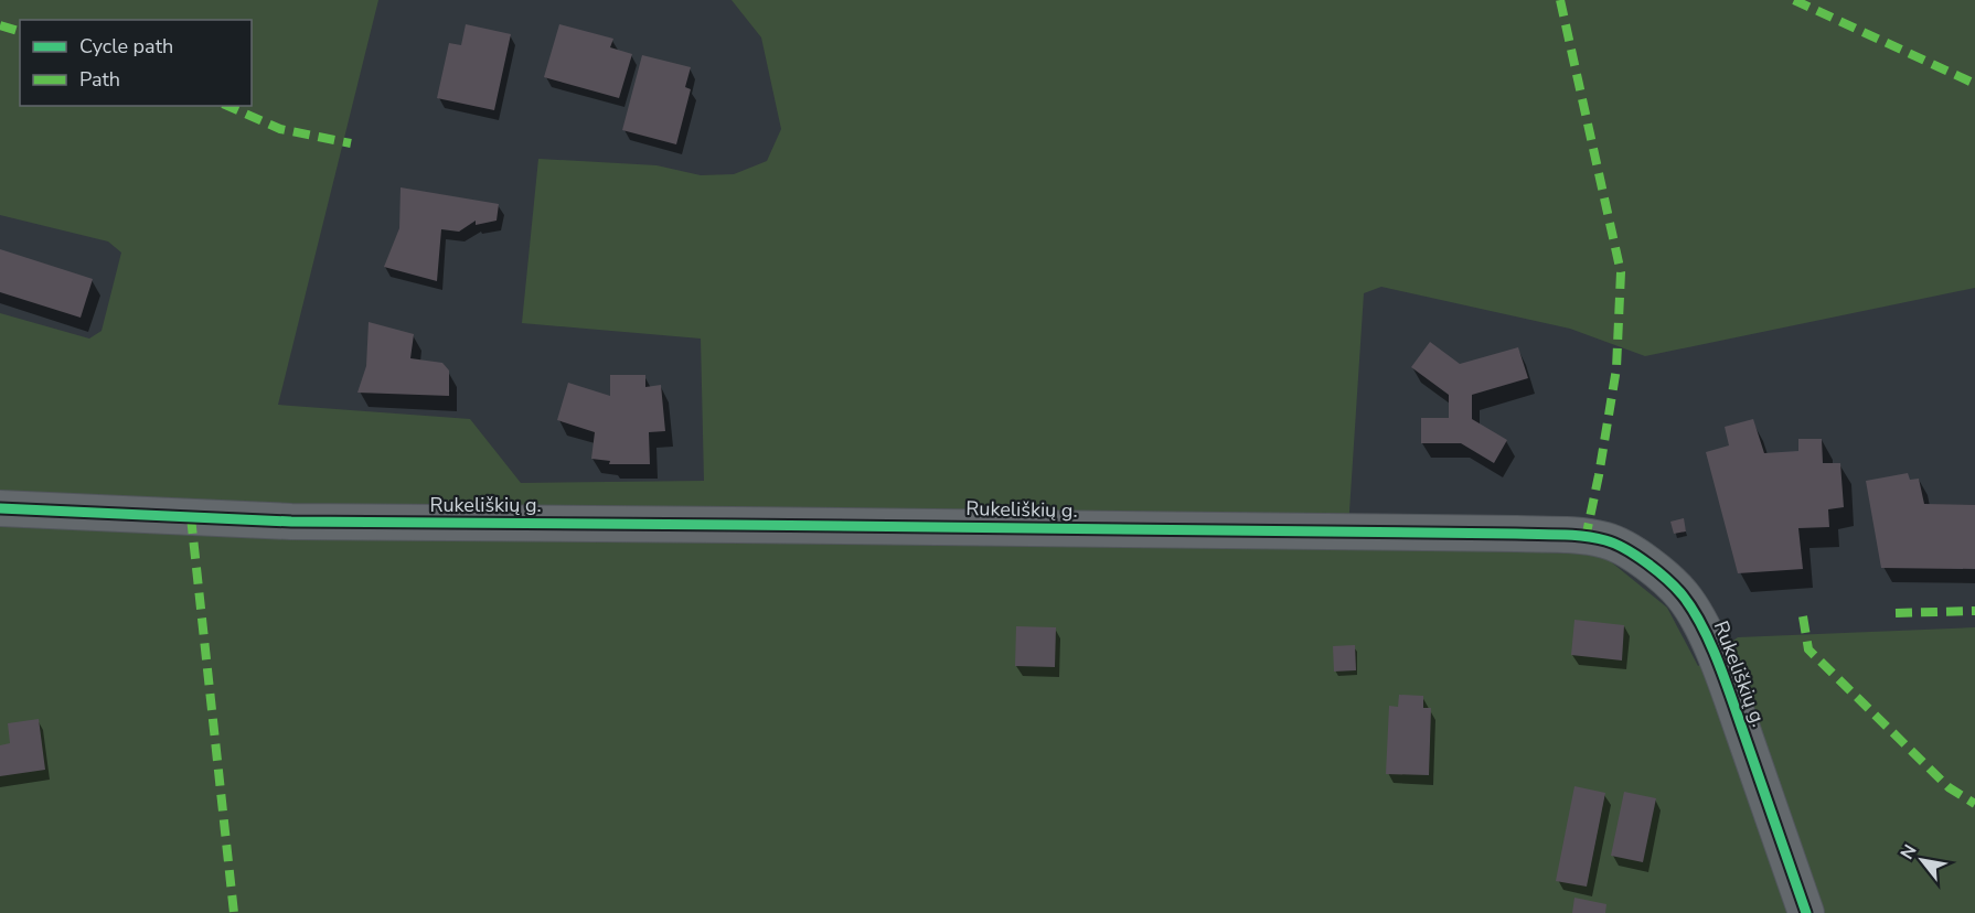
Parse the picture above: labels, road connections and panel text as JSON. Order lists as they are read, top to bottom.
{
  "streets": {
    "street": ["Rukeliškių g."]
  },
  "legend": ["Cycle path", "Path"],
  "north": "top left"
}
